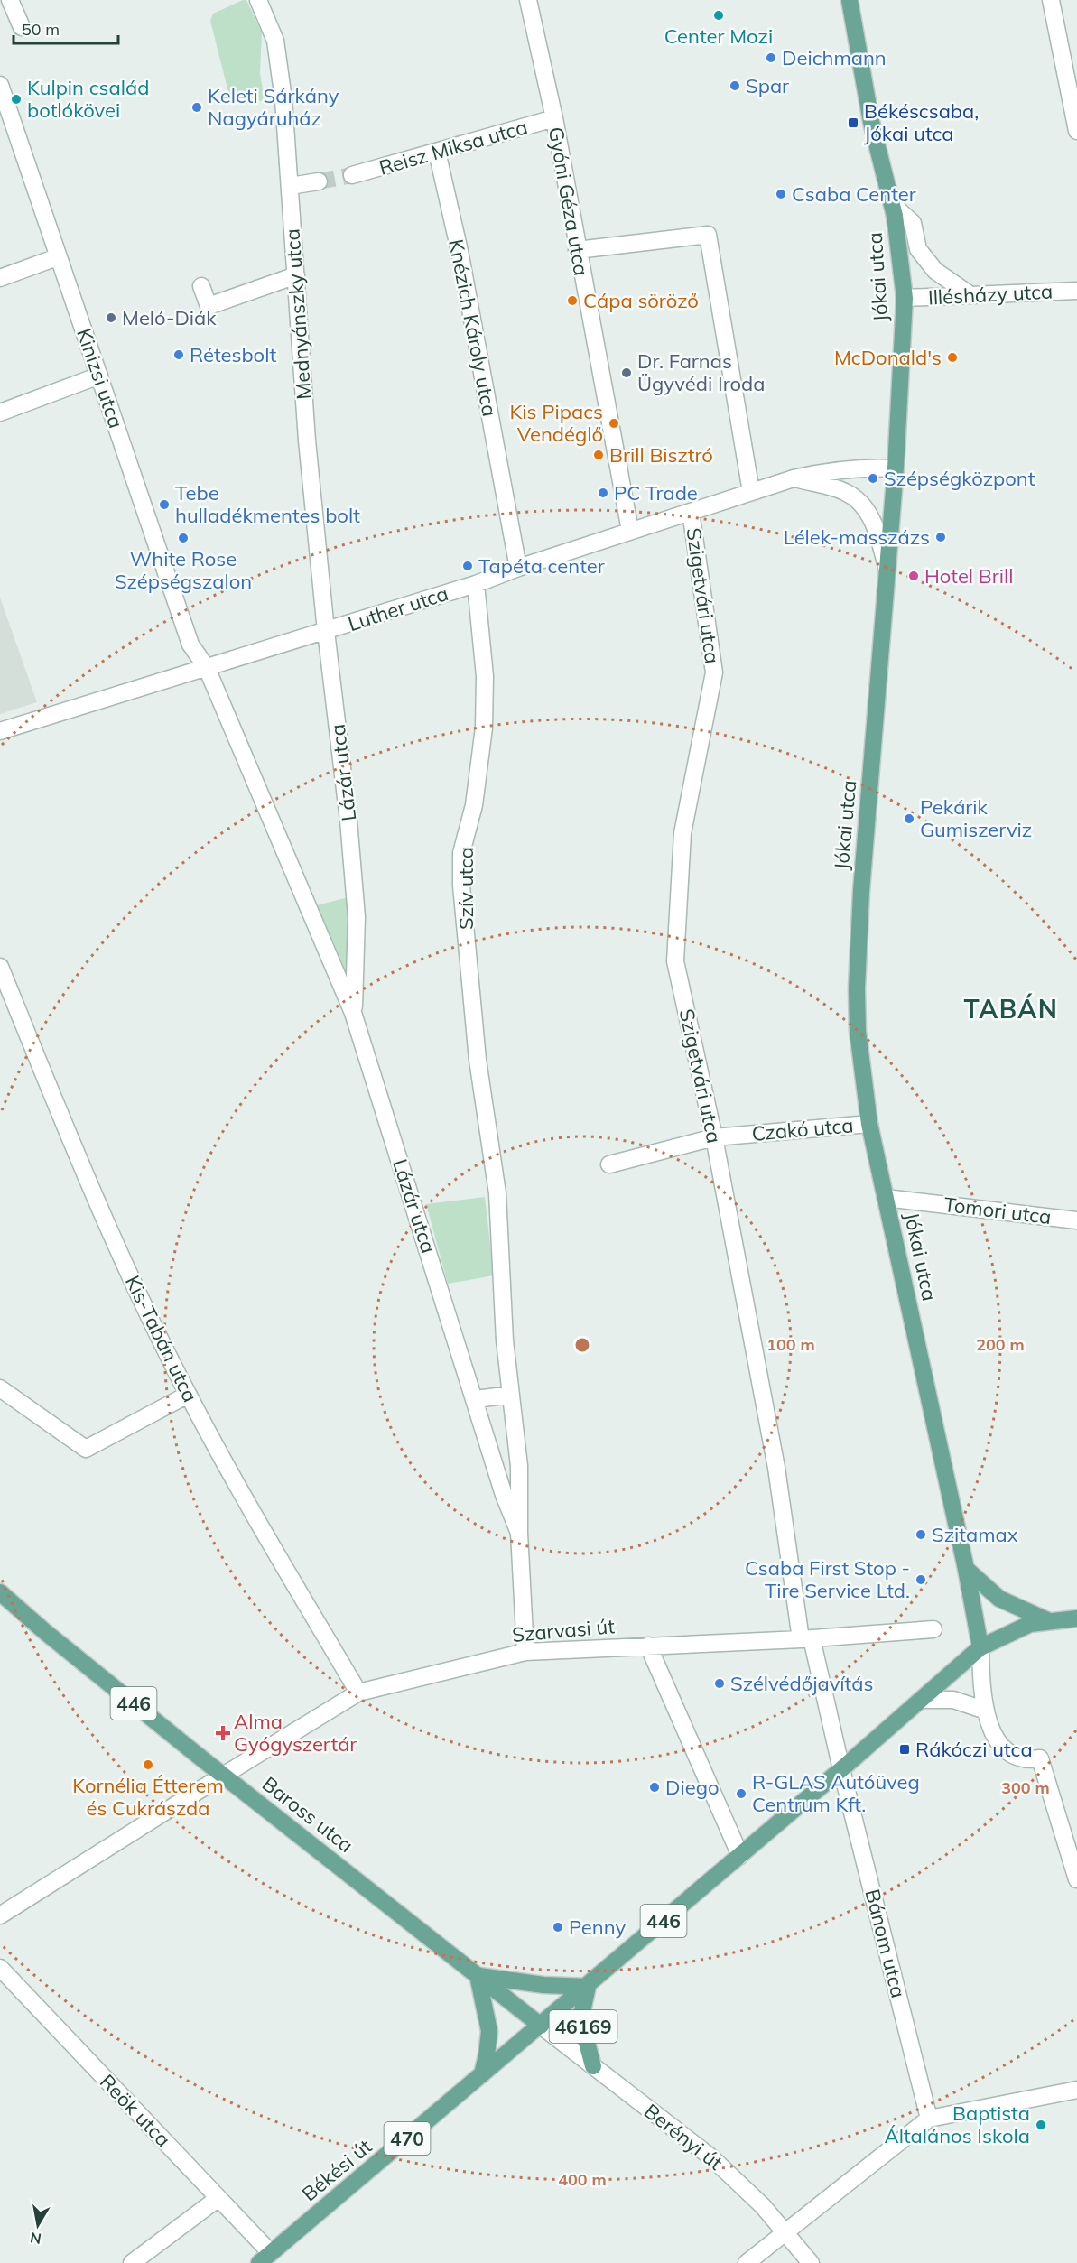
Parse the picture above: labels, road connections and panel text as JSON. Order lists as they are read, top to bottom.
{
  "streets": {
    "main road": [
      "Jókai utca",
      "446",
      "Baross utca",
      "46169",
      "470",
      "Békési út"
    ],
    "street": [
      "Reisz Miksa utca",
      "Gyóni Géza utca",
      "Illésházy utca",
      "Mednyánszky utca",
      "Knézich Károly utca",
      "Kinizsi utca",
      "Szigetvári utca",
      "Luther utca",
      "Lázár utca",
      "Szív utca",
      "Czakó utca",
      "Tomori utca",
      "Kis-Tabán utca",
      "Szarvasi út",
      "Bánom utca",
      "Reök utca",
      "Berényi út"
    ]
  },
  "crossings": [
    ["Reisz Miksa utca", "Gyóni Géza utca"],
    ["Reisz Miksa utca", "Knézich Károly utca"],
    ["Gyóni Géza utca", "Luther utca"],
    ["Jókai utca", "Illésházy utca"],
    ["Jókai utca", "Luther utca"],
    ["Jókai utca", "Czakó utca"],
    ["Jókai utca", "Tomori utca"],
    ["Jókai utca", "446"],
    ["Mednyánszky utca", "Luther utca"],
    ["Mednyánszky utca", "Lázár utca"],
    ["Knézich Károly utca", "Luther utca"],
    ["Kinizsi utca", "Luther utca"],
    ["Kinizsi utca", "Lázár utca"],
    ["Szigetvári utca", "Luther utca"],
    ["Szigetvári utca", "Czakó utca"],
    ["Szigetvári utca", "Szarvasi út"],
    ["Szigetvári utca", "446"],
    ["Szigetvári utca", "Bánom utca"],
    ["Luther utca", "Lázár utca"],
    ["Luther utca", "Szív utca"],
    ["Lázár utca", "Szív utca"],
    ["Lázár utca", "Szarvasi út"],
    ["Kis-Tabán utca", "Szarvasi út"],
    ["Szarvasi út", "Baross utca"],
    ["446", "Baross utca"],
    ["446", "Bánom utca"],
    ["446", "46169"],
    ["446", "Berényi út"],
    ["446", "Békési út"],
    ["Baross utca", "Berényi út"],
    ["Baross utca", "Békési út"],
    ["46169", "Berényi út"],
    ["Reök utca", "Békési út"],
    ["Berényi út", "Békési út"]
  ],
  "districts": ["TABÁN"],
  "places": {
    "other": [
      "Center Mozi",
      "Deichmann",
      "Spar",
      "Kulpin család botlókövei",
      "Keleti Sárkány Nagyáruház",
      "Csaba Center",
      "Cápa söröző",
      "Meló-Diák",
      "Rétesbolt",
      "McDonald's",
      "Dr. Farnas Ügyvédi Iroda",
      "Kis Pipacs Vendéglő",
      "Brill Bisztró",
      "Szépségközpont",
      "PC Trade",
      "Tebe hulladékmentes bolt",
      "Lélek-masszázs",
      "White Rose Szépségszalon",
      "Tapéta center",
      "Hotel Brill",
      "Pekárik Gumiszerviz",
      "Szitamax",
      "Csaba First Stop - Tire Service Ltd.",
      "Szélvédőjavítás",
      "Kornélia Étterem és Cukrászda",
      "Diego",
      "R-GLAS Autóüveg Centrum Kft.",
      "Penny",
      "Baptista Általános Iskola"
    ],
    "transit": ["Békéscsaba, Jókai utca", "Rákóczi utca"],
    "health": ["Alma Gyógyszertár"]
  },
  "scale_bar": "50 m",
  "north": "bottom",
  "rings": [
    "100 m",
    "200 m",
    "300 m",
    "400 m"
  ]
}
